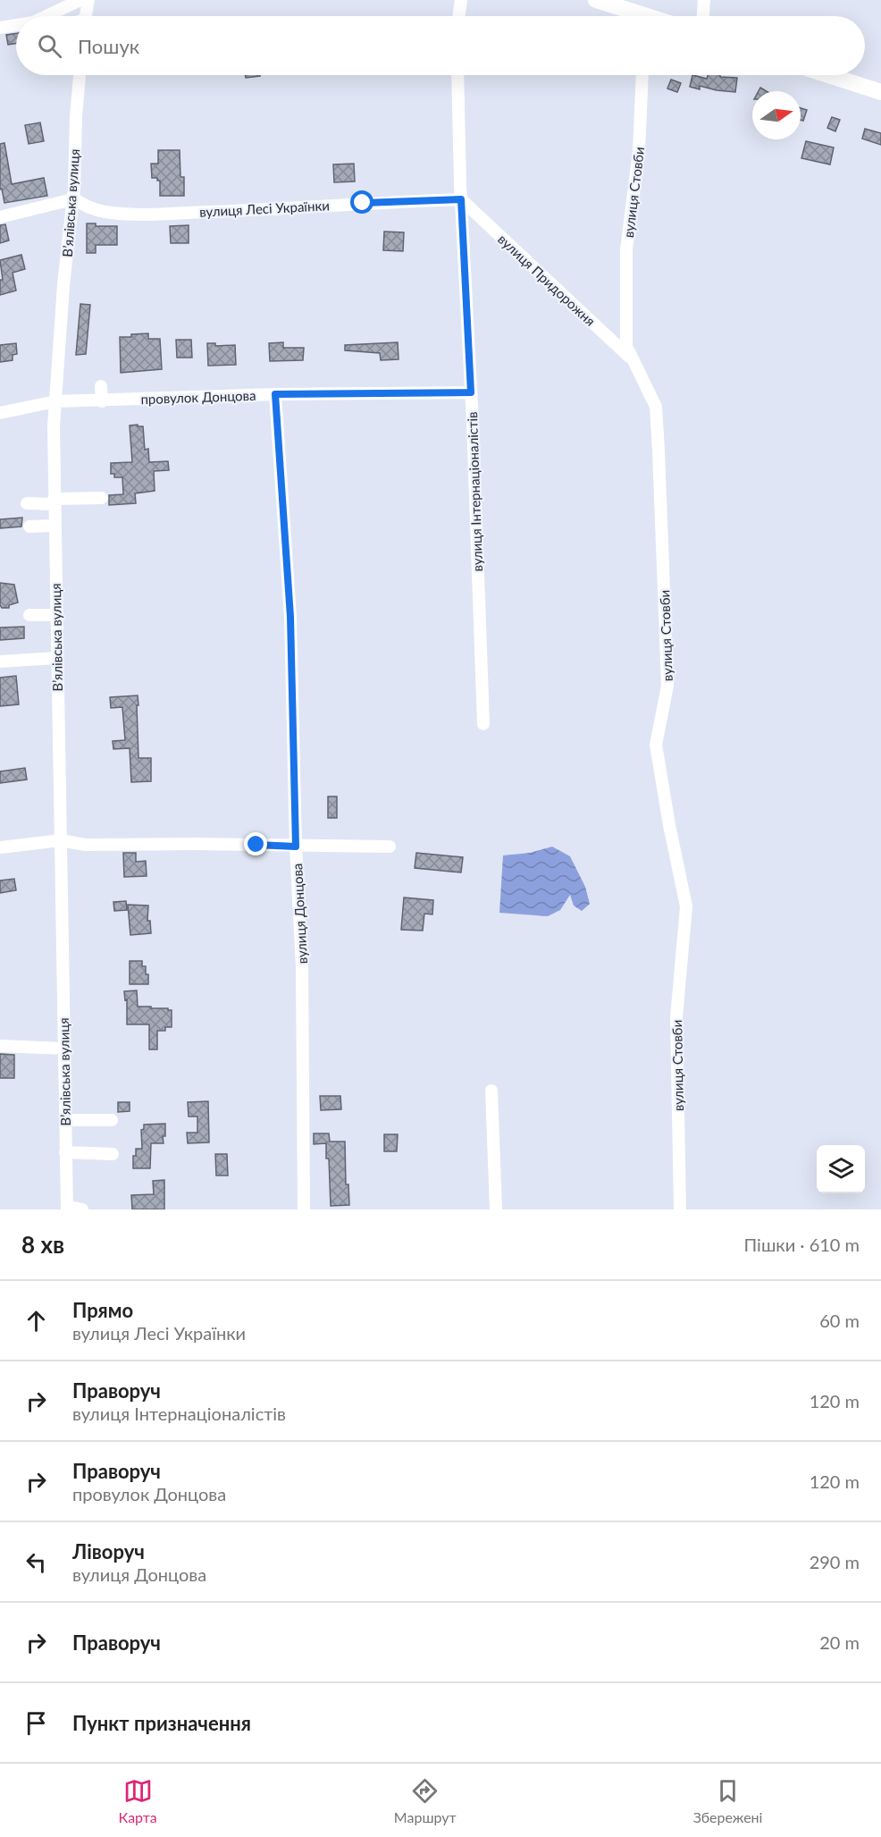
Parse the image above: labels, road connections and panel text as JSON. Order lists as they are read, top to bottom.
{
  "streets": {
    "street": [
      "вулиця Стовби",
      "В’ялівська вулиця",
      "вулиця Лесі Українки",
      "вулиця Придорожня",
      "провулок Донцова",
      "вулиця Інтернаціоналістів",
      "вулиця Донцова"
    ]
  },
  "crossings": [
    ["вулиця Стовби", "вулиця Придорожня"],
    ["В’ялівська вулиця", "вулиця Лесі Українки"],
    ["В’ялівська вулиця", "провулок Донцова"],
    ["вулиця Лесі Українки", "вулиця Придорожня"],
    ["вулиця Лесі Українки", "вулиця Інтернаціоналістів"],
    ["вулиця Придорожня", "вулиця Інтернаціоналістів"],
    ["провулок Донцова", "вулиця Інтернаціоналістів"],
    ["провулок Донцова", "вулиця Донцова"]
  ],
  "north": "right",
  "page": {
    "search": "Пошук",
    "heading": ["8 хв", "Пішки · 610 m"],
    "list": [
      ["Прямо", "вулиця Лесі Українки", "60 m"],
      ["Праворуч", "вулиця Інтернаціоналістів", "120 m"],
      ["Праворуч", "провулок Донцова", "120 m"],
      ["Ліворуч", "вулиця Донцова", "290 m"],
      ["Праворуч", "20 m"],
      "Пункт призначення"
    ],
    "nav": ["Карта", "Маршрут", "Збережені"]
  }
}
